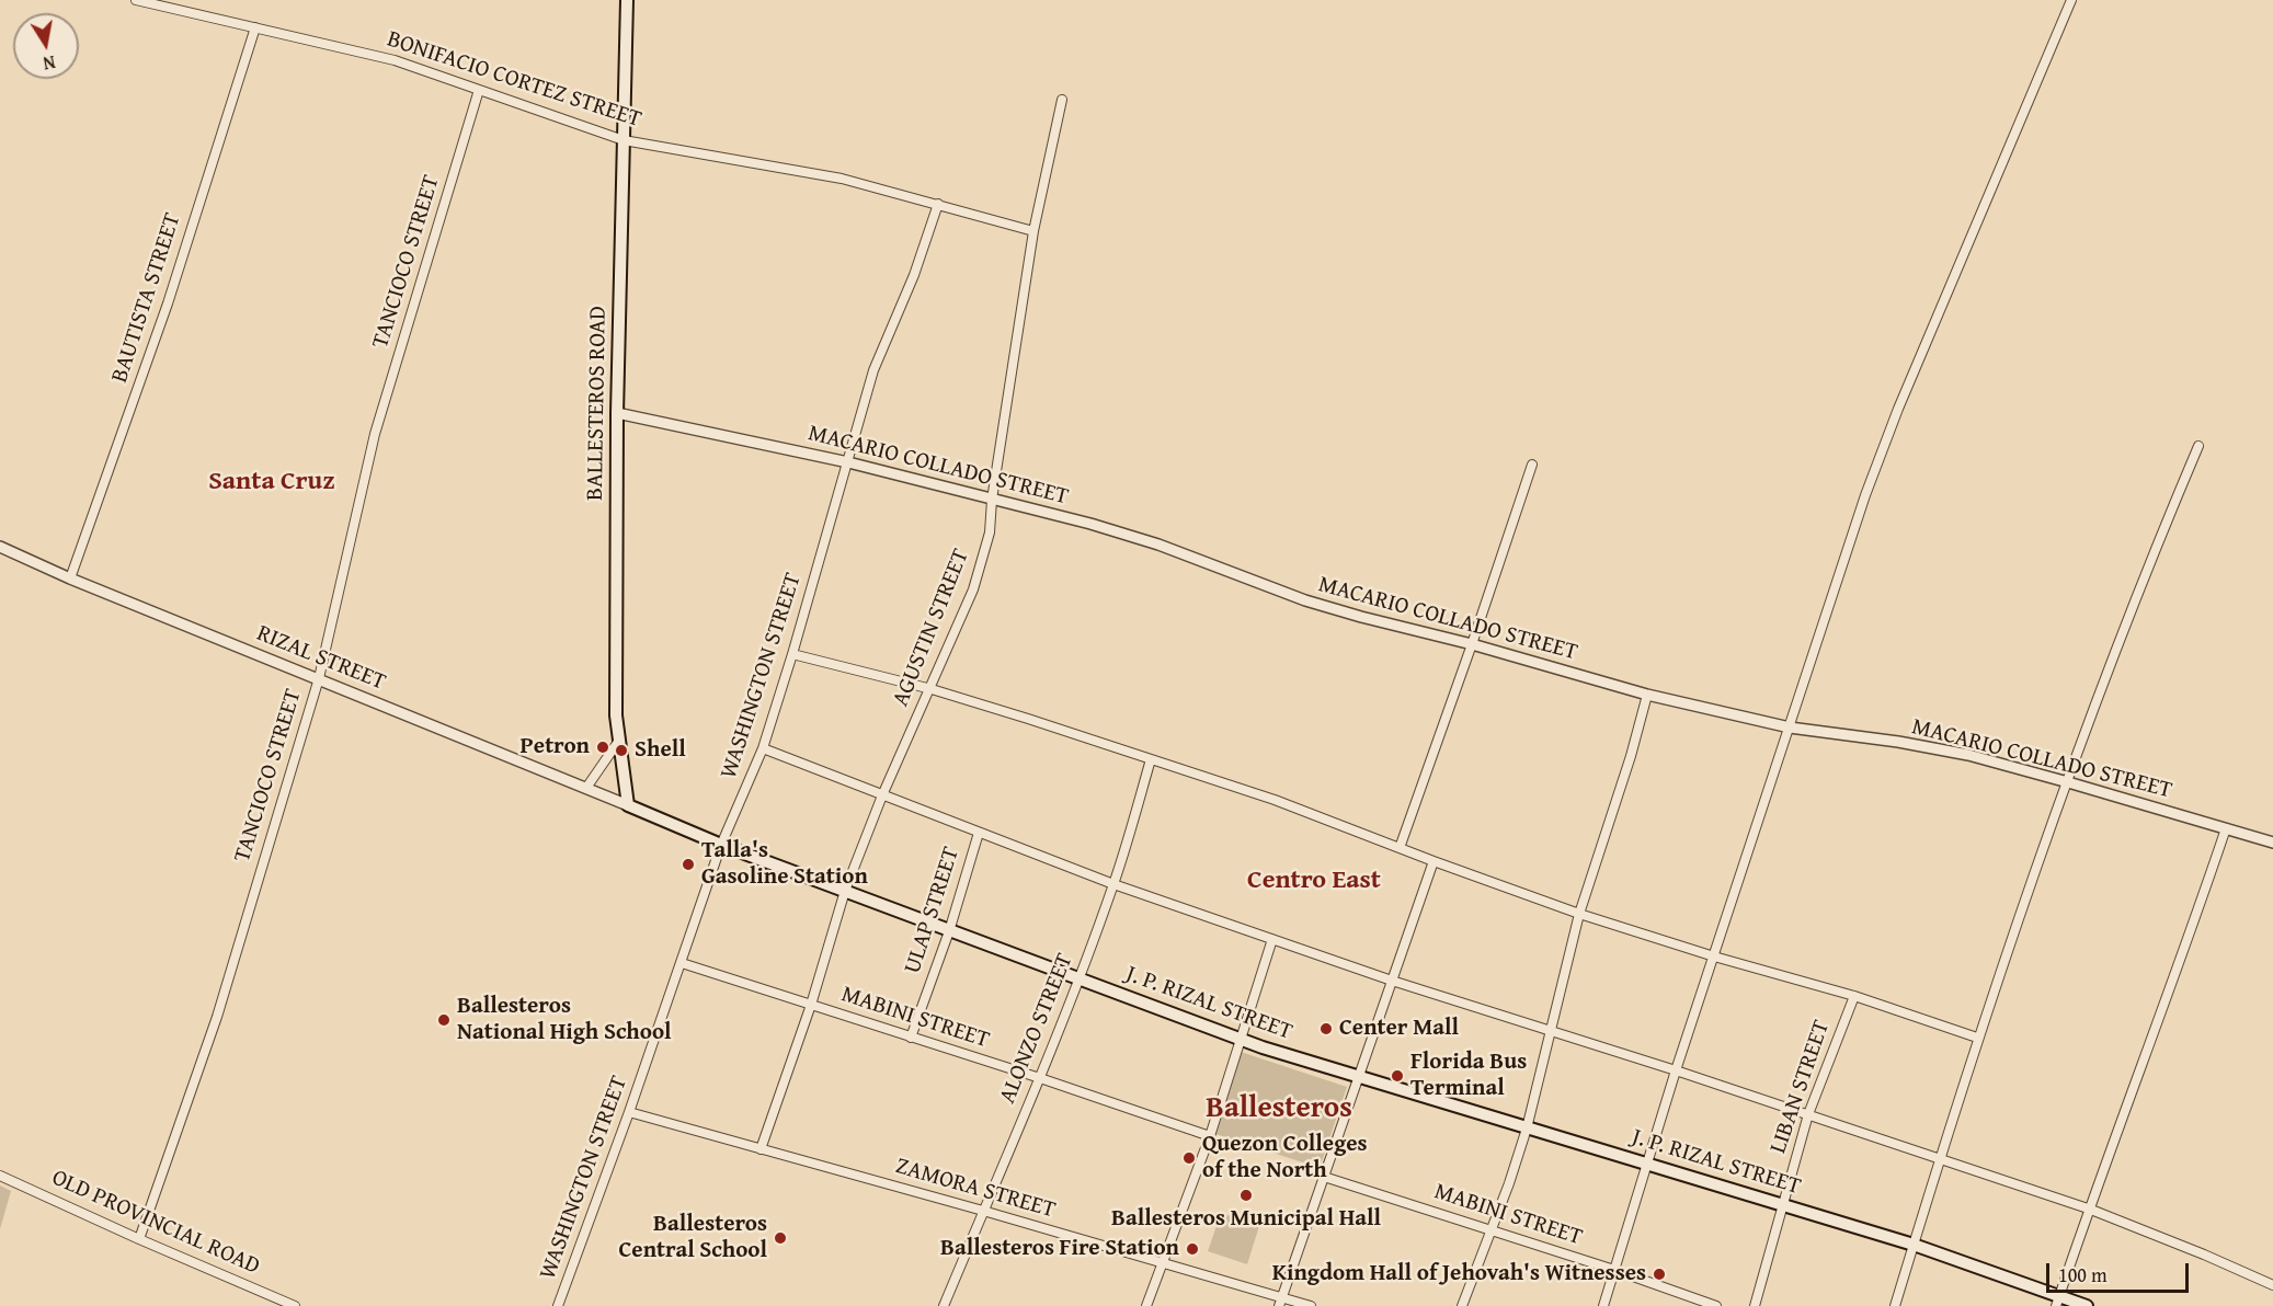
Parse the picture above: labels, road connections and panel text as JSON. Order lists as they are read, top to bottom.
{
  "streets": {
    "main road": ["BALLESTEROS ROAD", "J. P. RIZAL STREET"],
    "street": [
      "BONIFACIO CORTEZ STREET",
      "TANCIOCO STREET",
      "BAUTISTA STREET",
      "MACARIO COLLADO STREET",
      "AGUSTIN STREET",
      "RIZAL STREET",
      "WASHINGTON STREET",
      "ULAP STREET",
      "MABINI STREET",
      "ALONZO STREET",
      "LIBAN STREET",
      "ZAMORA STREET",
      "OLD PROVINCIAL ROAD"
    ]
  },
  "crossings": [
    ["BONIFACIO CORTEZ STREET", "TANCIOCO STREET"],
    ["BONIFACIO CORTEZ STREET", "BAUTISTA STREET"],
    ["BONIFACIO CORTEZ STREET", "BALLESTEROS ROAD"],
    ["BONIFACIO CORTEZ STREET", "AGUSTIN STREET"],
    ["BONIFACIO CORTEZ STREET", "WASHINGTON STREET"],
    ["TANCIOCO STREET", "RIZAL STREET"],
    ["TANCIOCO STREET", "OLD PROVINCIAL ROAD"],
    ["BAUTISTA STREET", "RIZAL STREET"],
    ["BALLESTEROS ROAD", "MACARIO COLLADO STREET"],
    ["BALLESTEROS ROAD", "RIZAL STREET"],
    ["BALLESTEROS ROAD", "J. P. RIZAL STREET"],
    ["MACARIO COLLADO STREET", "AGUSTIN STREET"],
    ["MACARIO COLLADO STREET", "WASHINGTON STREET"],
    ["AGUSTIN STREET", "J. P. RIZAL STREET"],
    ["AGUSTIN STREET", "MABINI STREET"],
    ["AGUSTIN STREET", "ZAMORA STREET"],
    ["RIZAL STREET", "J. P. RIZAL STREET"],
    ["WASHINGTON STREET", "J. P. RIZAL STREET"],
    ["WASHINGTON STREET", "MABINI STREET"],
    ["WASHINGTON STREET", "ZAMORA STREET"],
    ["ULAP STREET", "J. P. RIZAL STREET"],
    ["ULAP STREET", "MABINI STREET"],
    ["J. P. RIZAL STREET", "ALONZO STREET"],
    ["J. P. RIZAL STREET", "LIBAN STREET"],
    ["MABINI STREET", "ALONZO STREET"],
    ["ALONZO STREET", "ZAMORA STREET"]
  ],
  "districts": ["Santa Cruz", "Centro East", "Ballesteros"],
  "places": [
    "Petron",
    "Shell",
    "Talla's Gasoline Station",
    "Ballesteros National High School",
    "Center Mall",
    "Florida Bus Terminal",
    "Quezon Colleges of the North",
    "Ballesteros Municipal Hall",
    "Ballesteros Central School",
    "Ballesteros Fire Station",
    "Kingdom Hall of Jehovah's Witnesses"
  ],
  "scale_bar": "100 m",
  "north": "bottom"
}
